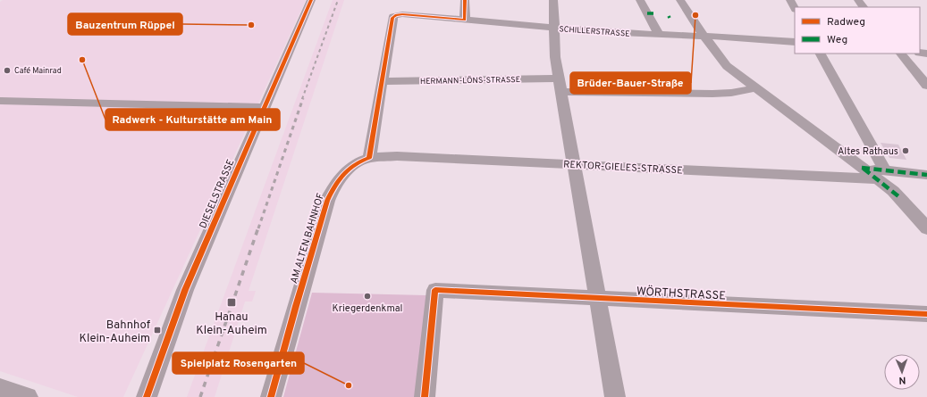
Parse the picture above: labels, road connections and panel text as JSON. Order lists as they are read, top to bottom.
{
  "streets": {
    "street": [
      "SCHILLERSTRASSE",
      "HERMANN-LÖNS-STRASSE",
      "REKTOR-GIELES-STRASSE",
      "DIESELSTRASSE",
      "AM ALTEN BAHNHOF",
      "WÖRTHSTRASSE"
    ]
  },
  "crossings": [
    ["SCHILLERSTRASSE", "HERMANN-LÖNS-STRASSE"],
    ["REKTOR-GIELES-STRASSE", "AM ALTEN BAHNHOF"]
  ],
  "places": {
    "other": [
      "Brüder-Bauer-Straße",
      "Bauzentrum Rüppel",
      "Radwerk - Kulturstätte am Main",
      "Café Mainrad",
      "Altes Rathaus",
      "Kriegerdenkmal",
      "Spielplatz Rosengarten"
    ],
    "transit": ["Hanau Klein-Auheim", "Bahnhof Klein-Auheim"]
  },
  "legend": ["Radweg", "Weg"],
  "north": "bottom"
}
